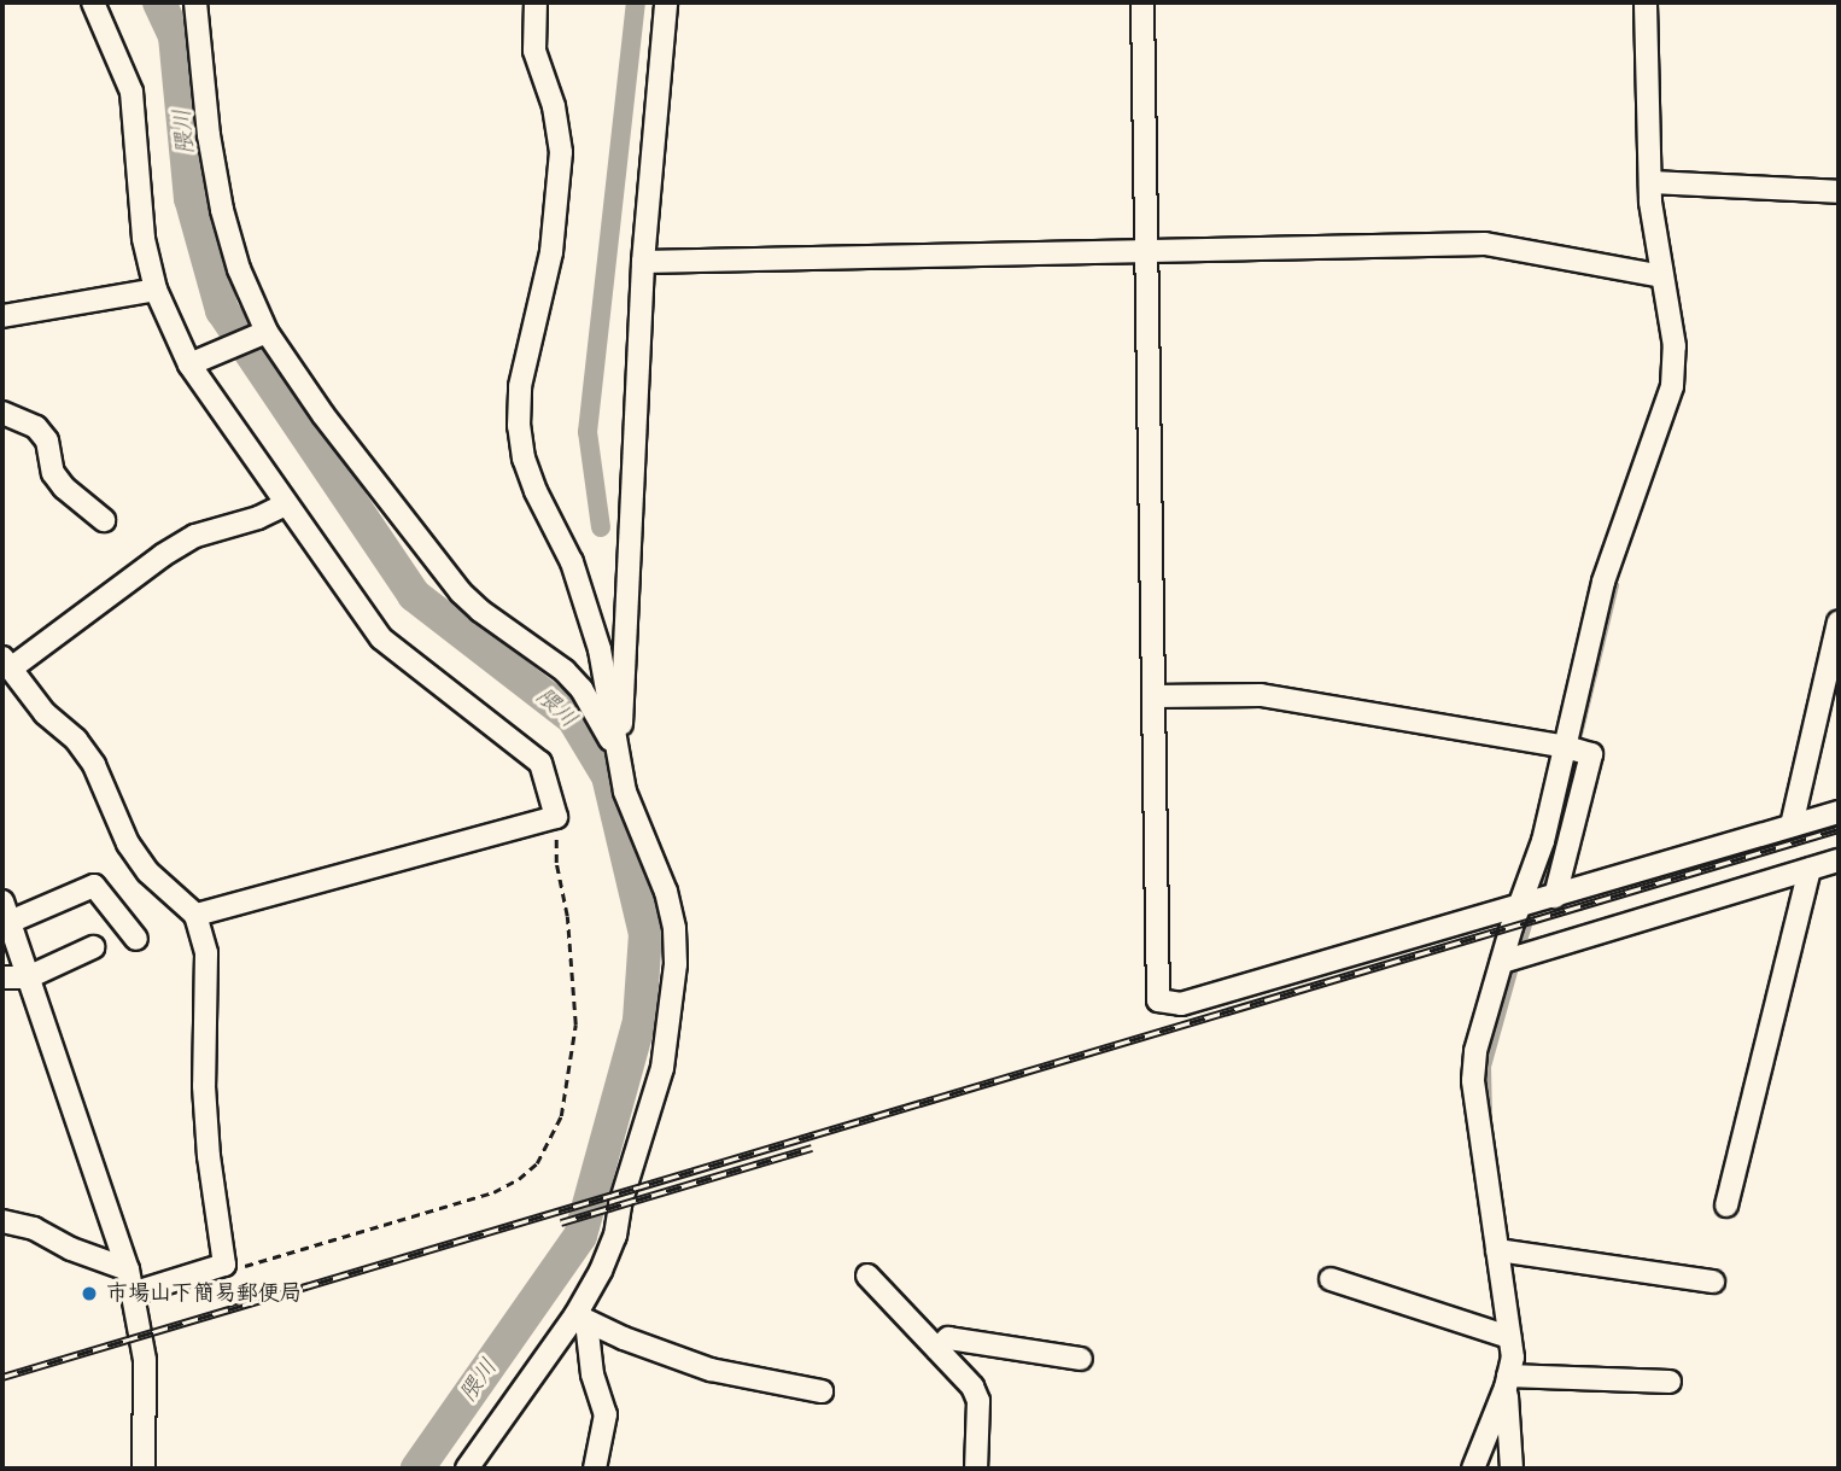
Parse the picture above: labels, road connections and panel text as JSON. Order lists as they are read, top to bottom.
{
  "water": ["隈川"],
  "places": ["市場山下簡易郵便局"]
}
